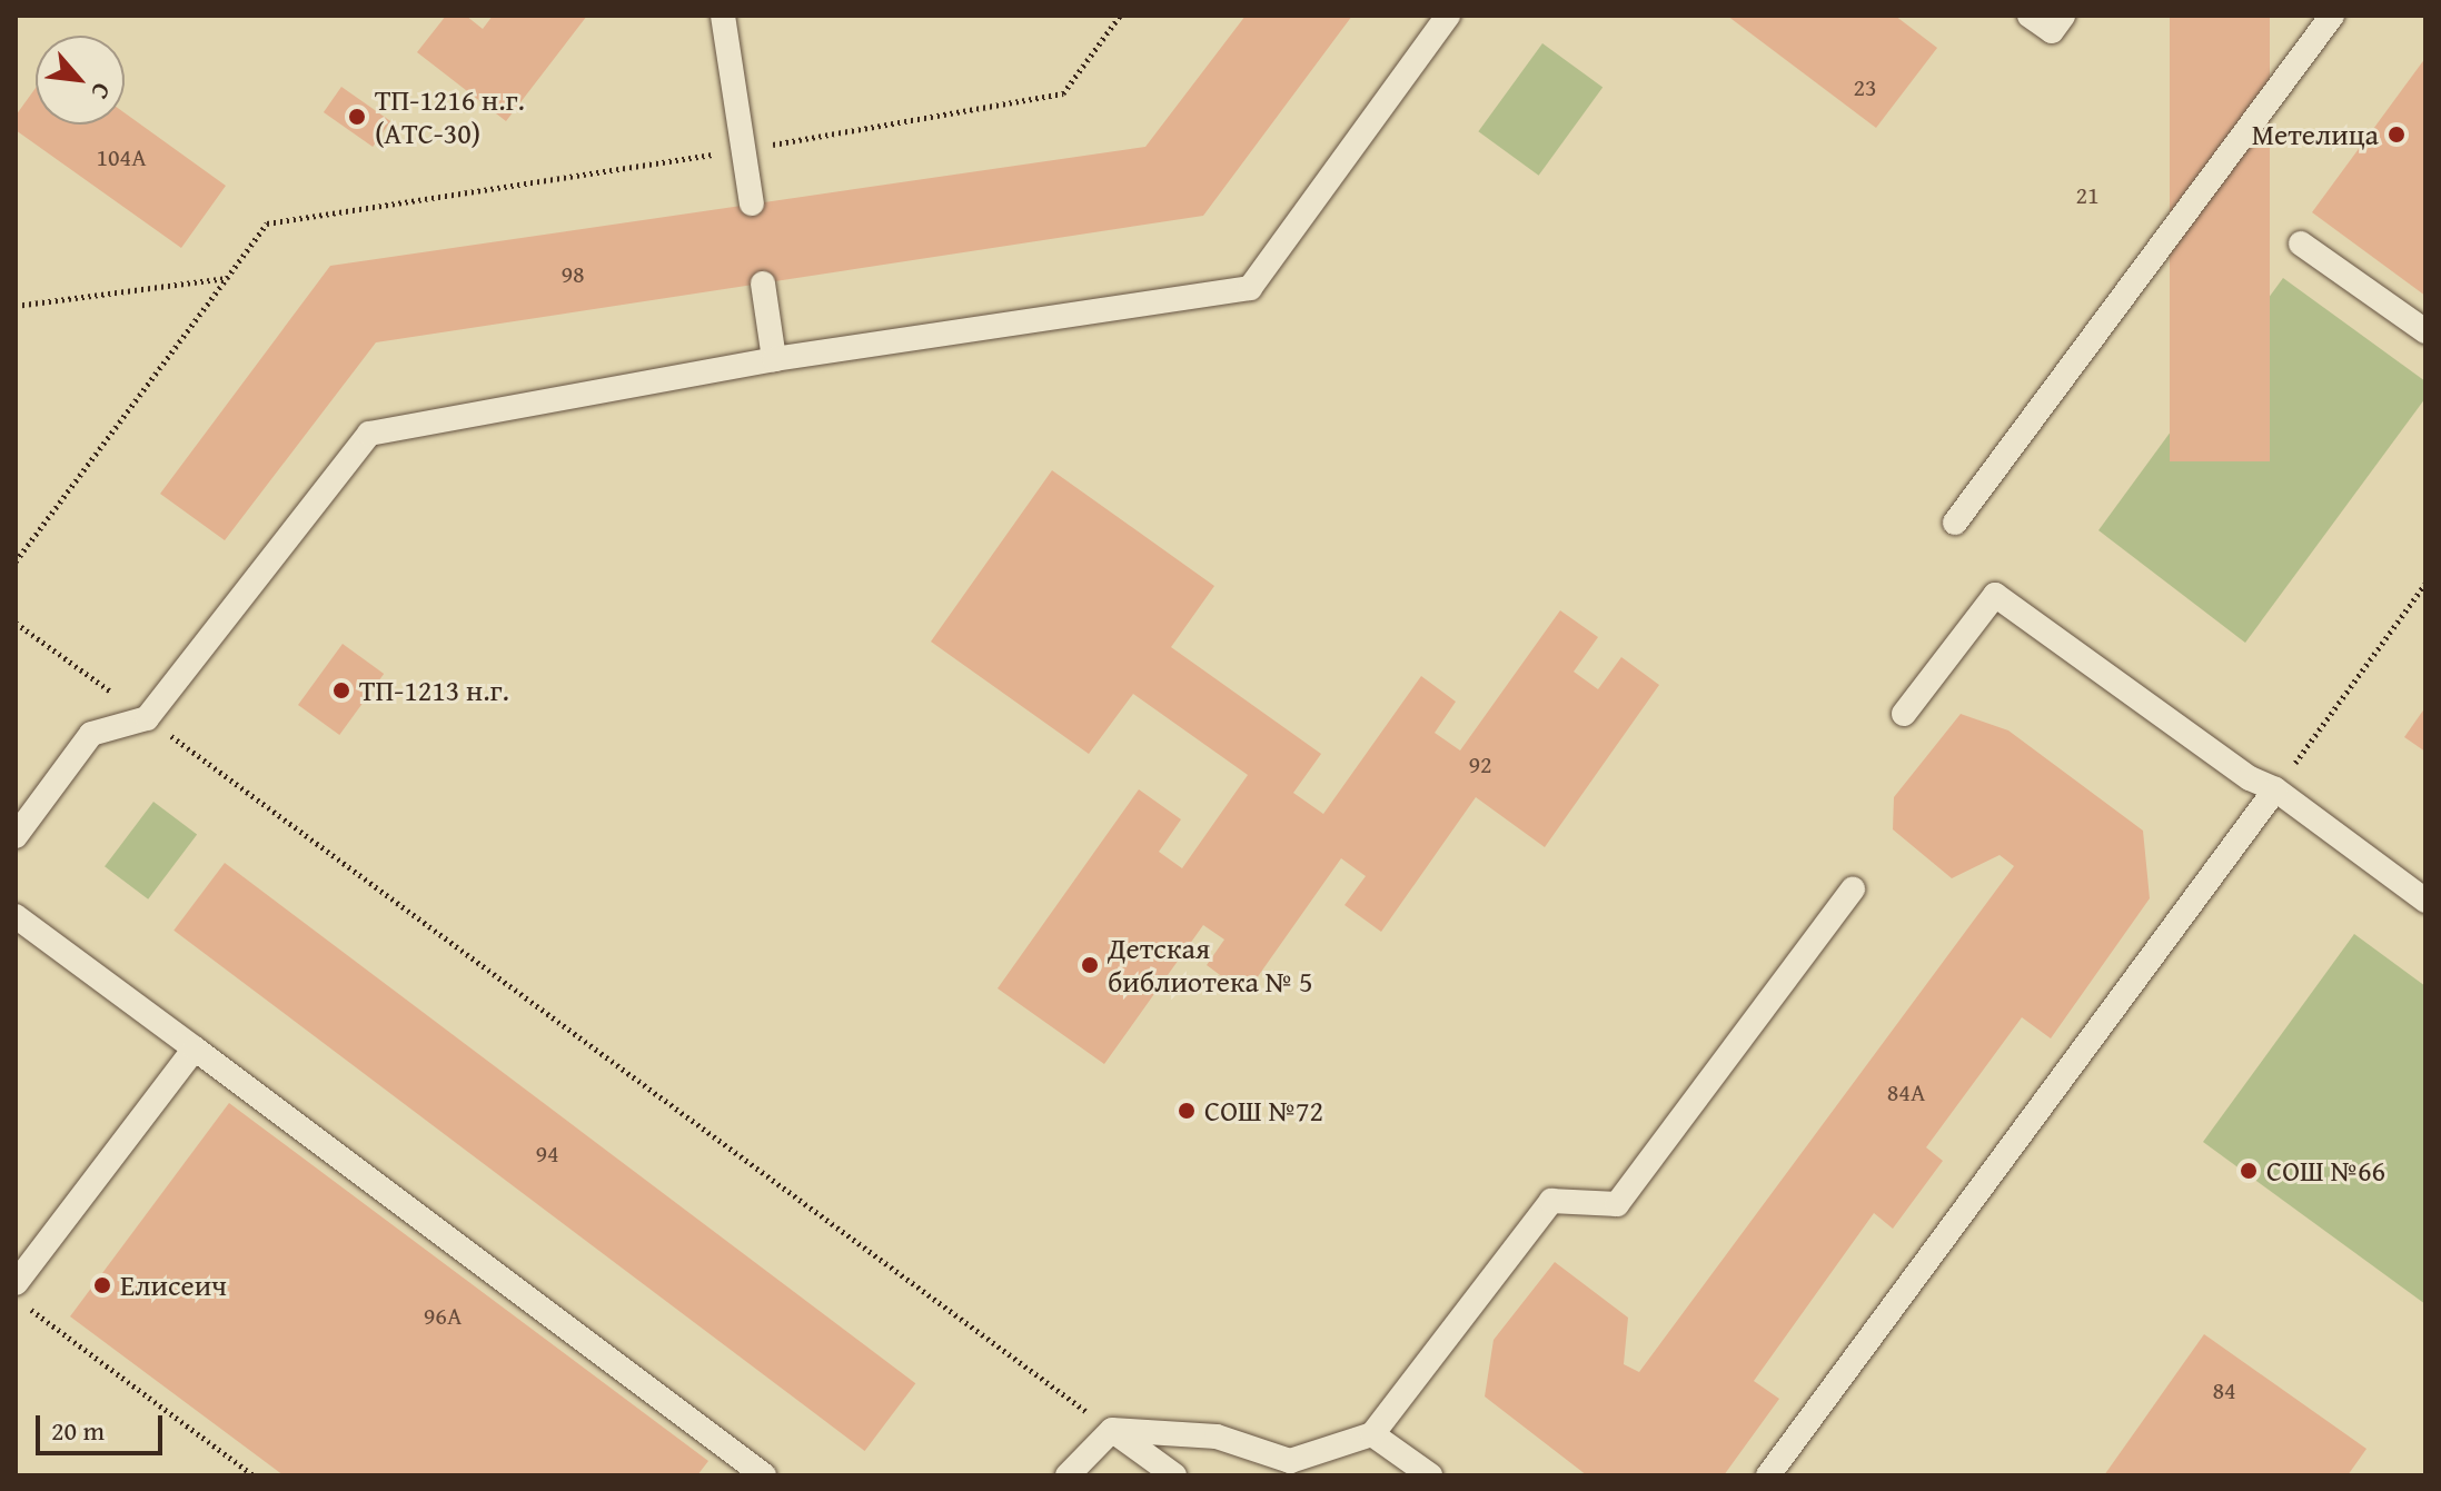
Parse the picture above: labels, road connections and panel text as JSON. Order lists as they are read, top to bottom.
{
  "places": [
    "ТП-1216 н.г. (АТС-30)",
    "Метелица",
    "ТП-1213 н.г.",
    "Детская библиотека № 5",
    "СОШ №72",
    "СОШ №66",
    "Елисеич"
  ],
  "house_numbers": [
    "23",
    "104А",
    "21",
    "98",
    "92",
    "84А",
    "94",
    "96А",
    "84"
  ],
  "scale_bar": "20 m",
  "north": "bottom right"
}
